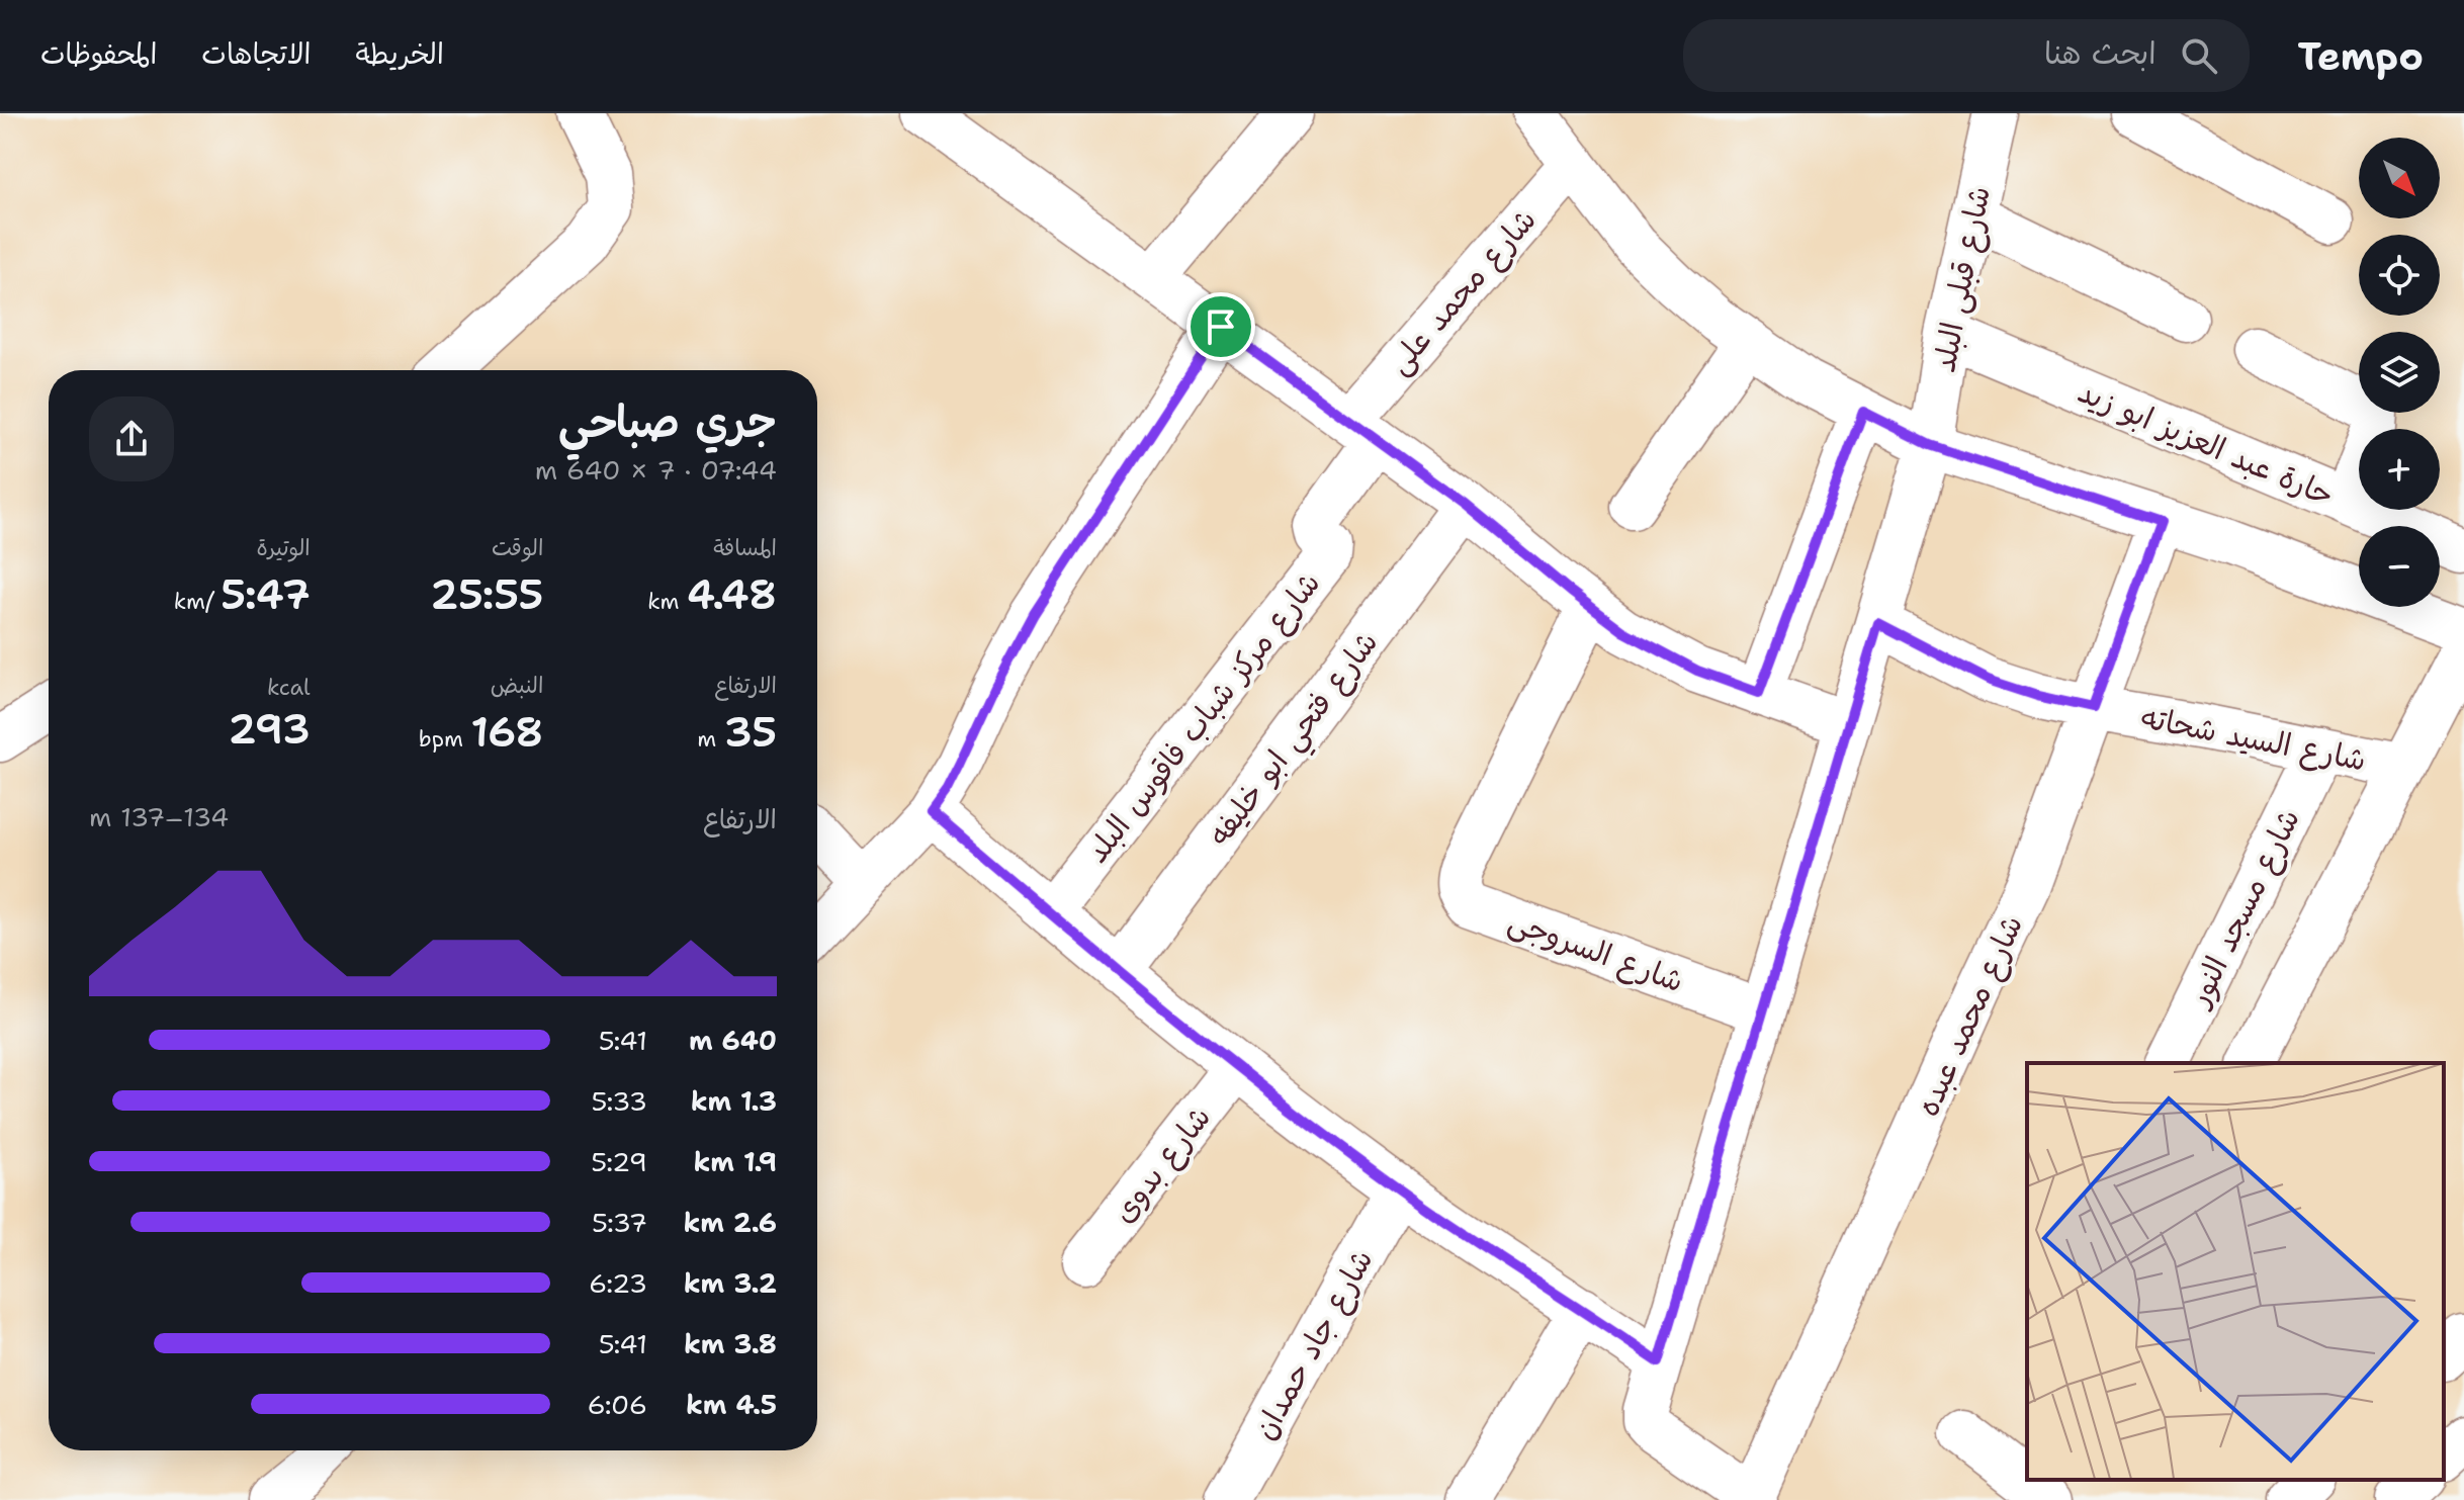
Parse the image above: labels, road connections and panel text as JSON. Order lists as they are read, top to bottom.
{
  "streets": {
    "street": [
      "شارع قبلى البلد",
      "شارع محمد على",
      "حارة عبد العزيز ابو زيد",
      "شارع مركز شباب فاقوس البلد",
      "شارع فتحي ابو خليفه",
      "شارع السيد شحاته",
      "شارع مسجد النور",
      "شارع السروجى",
      "شارع محمد عبده",
      "شارع بدوى",
      "شارع جاد حمدان"
    ]
  },
  "crossings": [
    ["شارع قبلى البلد", "حارة عبد العزيز ابو زيد"],
    ["شارع قبلى البلد", "شارع السيد شحاته"],
    ["شارع قبلى البلد", "شارع السروجى"],
    ["شارع قبلى البلد", "شارع محمد عبده"],
    ["شارع محمد على", "شارع مركز شباب فاقوس البلد"],
    ["شارع السيد شحاته", "شارع مسجد النور"],
    ["شارع السيد شحاته", "شارع محمد عبده"]
  ],
  "north": "bottom right",
  "page": {
    "header": "Tempo",
    "search": "ابحث هنا",
    "nav": ["الخريطة", "الاتجاهات", "المحفوظات"],
    "map_buttons": ["+", "−"],
    "heading": ["جري صباحي", "07:44 · 7 × 640 m"],
    "stats": [
      ["المسافة", "4.48 km"],
      ["الوقت", "25:55"],
      ["الوتيرة", "5:47 /km"],
      ["الارتفاع", "35 m"],
      ["النبض", "168 bpm"],
      ["kcal", "293"]
    ],
    "chart": ["الارتفاع", "134–137 m"],
    "list": [
      {
        "name": "640 m",
        "note": "5:41"
      },
      {
        "name": "1.3 km",
        "note": "5:33"
      },
      {
        "name": "1.9 km",
        "note": "5:29"
      },
      {
        "name": "2.6 km",
        "note": "5:37"
      },
      {
        "name": "3.2 km",
        "note": "6:23"
      },
      {
        "name": "3.8 km",
        "note": "5:41"
      },
      {
        "name": "4.5 km",
        "note": "6:06"
      }
    ]
  }
}
